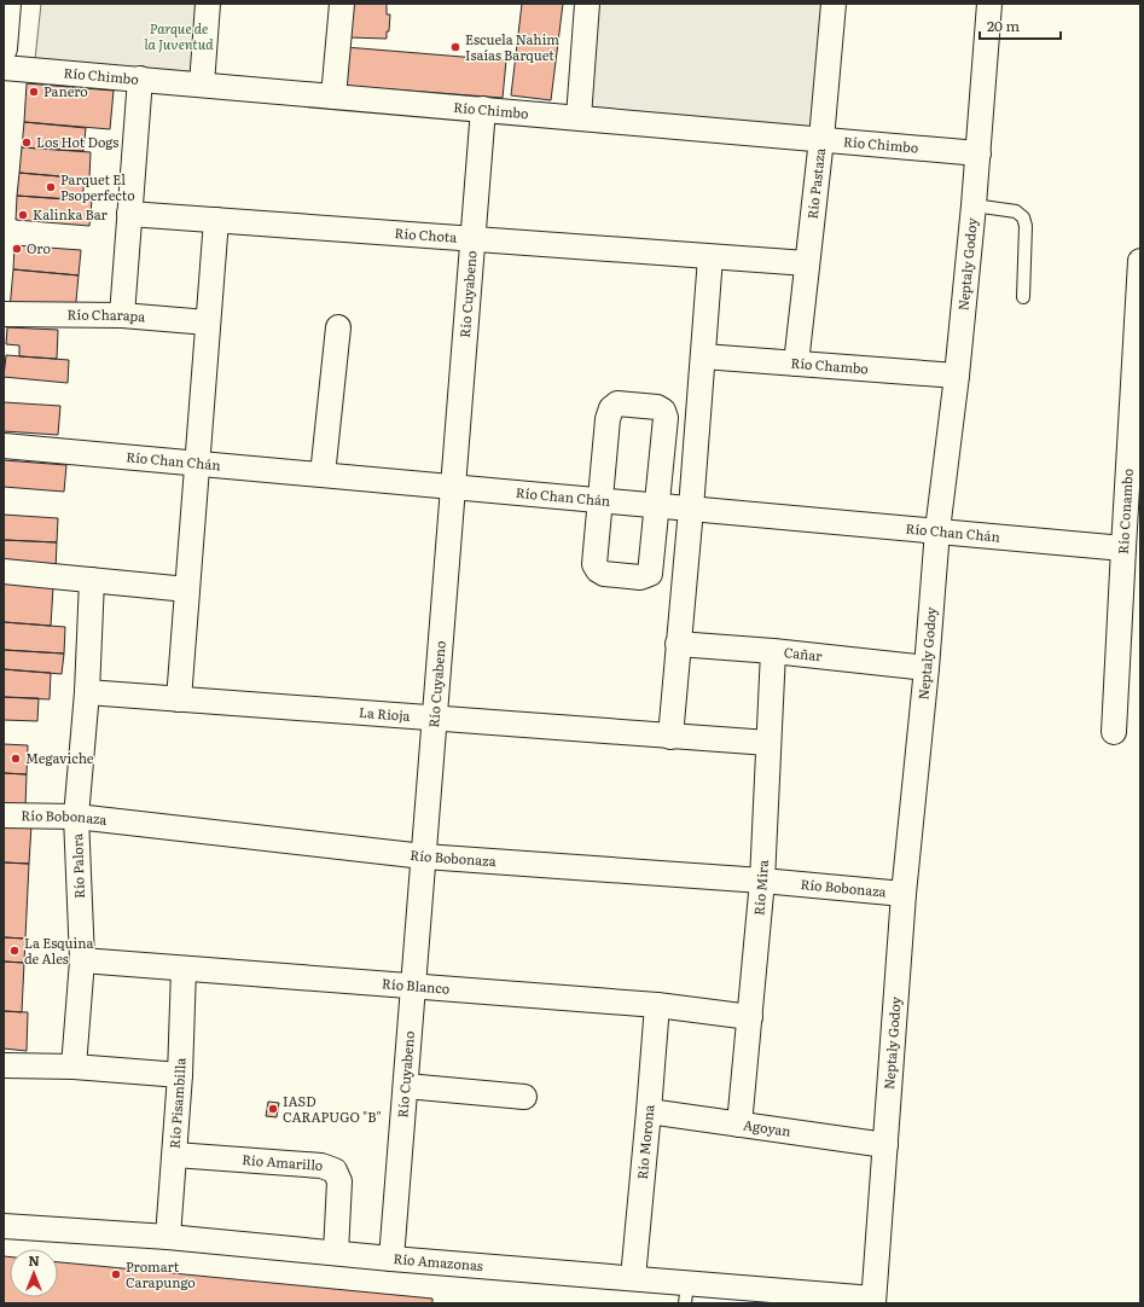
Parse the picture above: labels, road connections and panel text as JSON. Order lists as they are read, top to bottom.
{
  "streets": {
    "street": [
      "Río Chimbo",
      "Río Pastaza",
      "Río Chota",
      "Neptaly Godoy",
      "Río Cuyabeno",
      "Río Charapa",
      "Río Chambo",
      "Río Chan Chán",
      "Río Conambo",
      "Cañar",
      "La Rioja",
      "Río Bobonaza",
      "Río Palora",
      "Río Mira",
      "Río Blanco",
      "Río Pisambilla",
      "Agoyan",
      "Río Morona",
      "Río Amarillo",
      "Río Amazonas"
    ]
  },
  "crossings": [
    ["Río Chimbo", "Río Pastaza"],
    ["Río Chimbo", "Neptaly Godoy"],
    ["Río Chimbo", "Río Cuyabeno"],
    ["Río Pastaza", "Río Chota"],
    ["Río Pastaza", "Río Chambo"],
    ["Río Chota", "Río Cuyabeno"],
    ["Neptaly Godoy", "Río Chambo"],
    ["Neptaly Godoy", "Río Chan Chán"],
    ["Neptaly Godoy", "Cañar"],
    ["Neptaly Godoy", "Río Bobonaza"],
    ["Neptaly Godoy", "Agoyan"],
    ["Neptaly Godoy", "Río Amazonas"],
    ["Río Cuyabeno", "Río Chan Chán"],
    ["Río Cuyabeno", "La Rioja"],
    ["Río Cuyabeno", "Río Bobonaza"],
    ["Río Cuyabeno", "Río Blanco"],
    ["Río Cuyabeno", "Río Amazonas"],
    ["Río Chan Chán", "Río Conambo"],
    ["Cañar", "Río Mira"],
    ["La Rioja", "Río Palora"],
    ["La Rioja", "Río Mira"],
    ["Río Bobonaza", "Río Palora"],
    ["Río Bobonaza", "Río Mira"],
    ["Río Palora", "Río Blanco"],
    ["Río Mira", "Río Blanco"],
    ["Río Mira", "Agoyan"],
    ["Río Blanco", "Río Pisambilla"],
    ["Río Blanco", "Río Morona"],
    ["Río Pisambilla", "Río Amarillo"],
    ["Río Pisambilla", "Río Amazonas"],
    ["Agoyan", "Río Morona"],
    ["Río Morona", "Río Amazonas"],
    ["Río Amarillo", "Río Amazonas"]
  ],
  "parks": ["Parque de la Juventud"],
  "places": [
    "Escuela Nahim Isaías Barquet",
    "Panero",
    "Los Hot Dogs",
    "Parquet El Psoperfecto",
    "Kalinka Bar",
    "Oro",
    "Megaviche",
    "La Esquina de Ales",
    "IASD CARAPUGO \"B\"",
    "Promart Carapungo"
  ],
  "scale_bar": "20 m",
  "north": "top"
}
